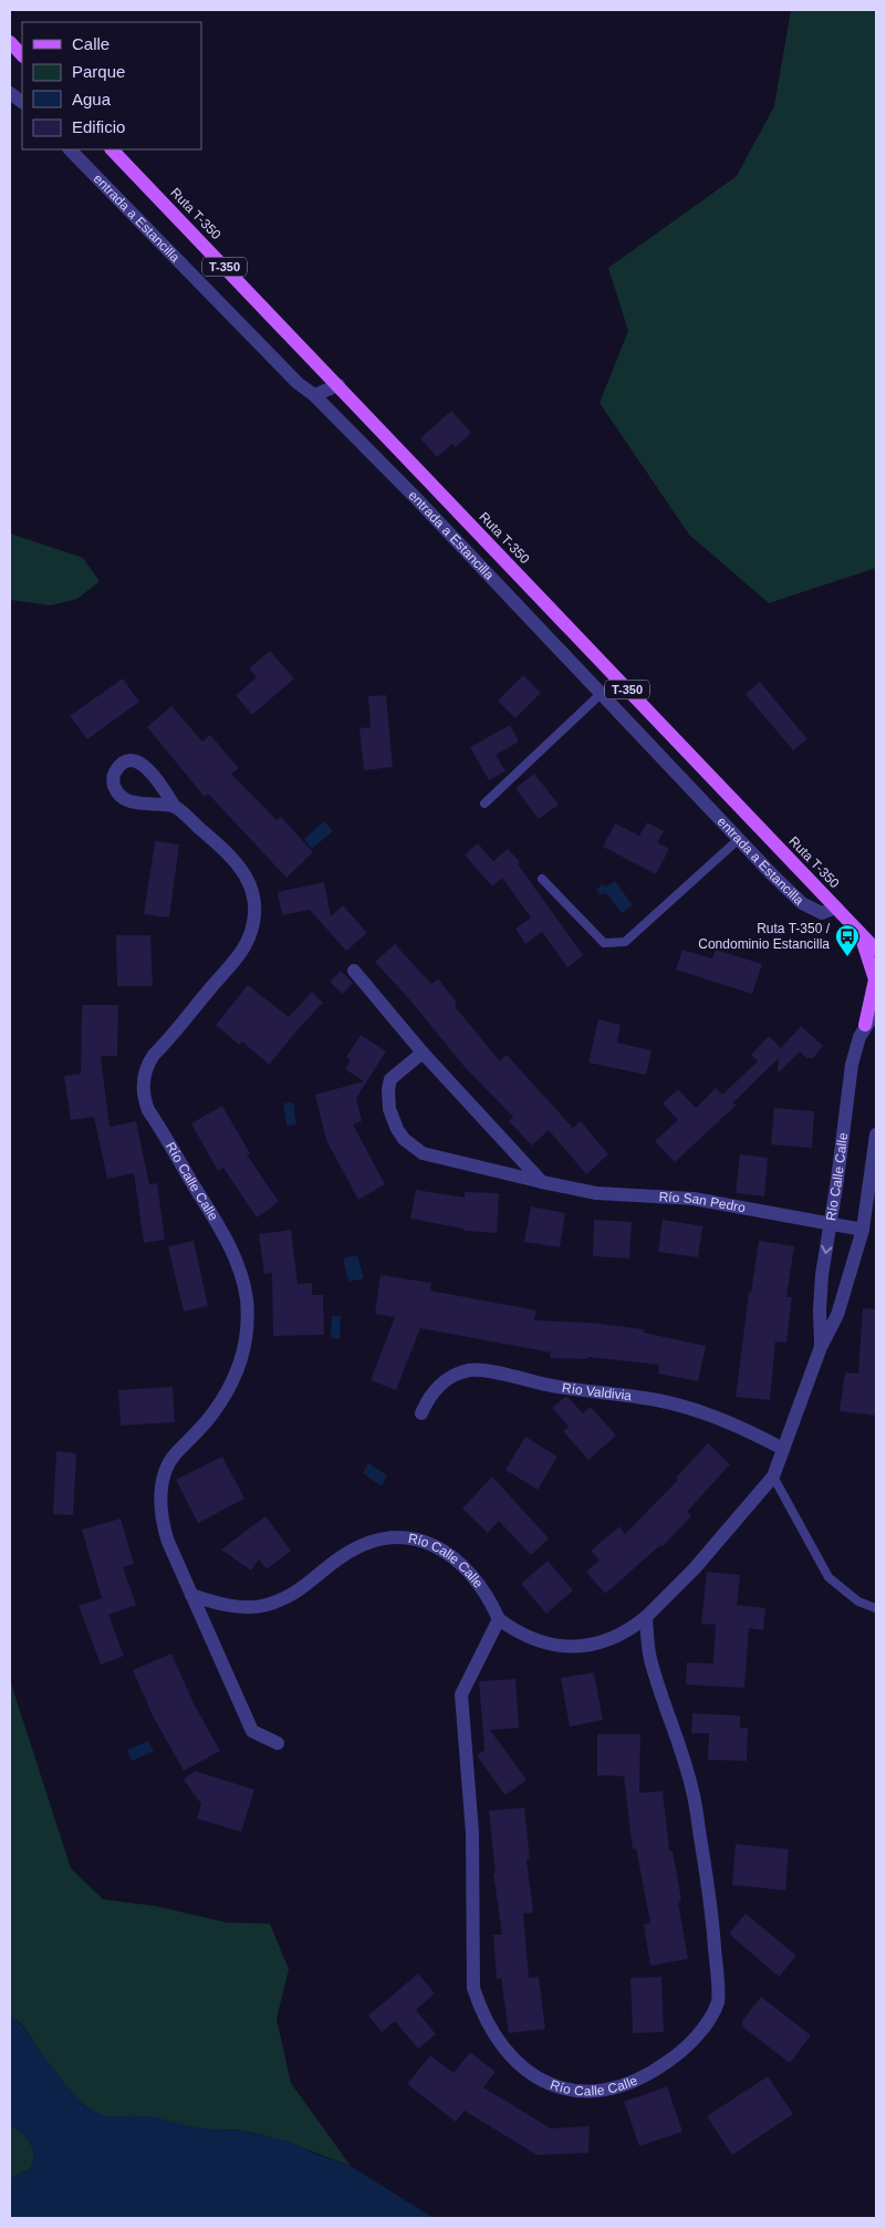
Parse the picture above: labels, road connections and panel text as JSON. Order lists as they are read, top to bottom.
{
  "streets": {
    "main road": ["Ruta T-350", "T-350"],
    "street": [
      "entrada a Estancilla",
      "Río Calle Calle",
      "Río San Pedro",
      "Río Valdivia"
    ]
  },
  "crossings": [
    ["Ruta T-350", "entrada a Estancilla"],
    ["Río Calle Calle", "Río San Pedro"],
    ["Río Calle Calle", "Río Valdivia"]
  ],
  "places": {
    "bus stop": ["Ruta T-350 / Condominio Estancilla"]
  },
  "legend": [
    "Calle",
    "Parque",
    "Agua",
    "Edificio"
  ]
}
